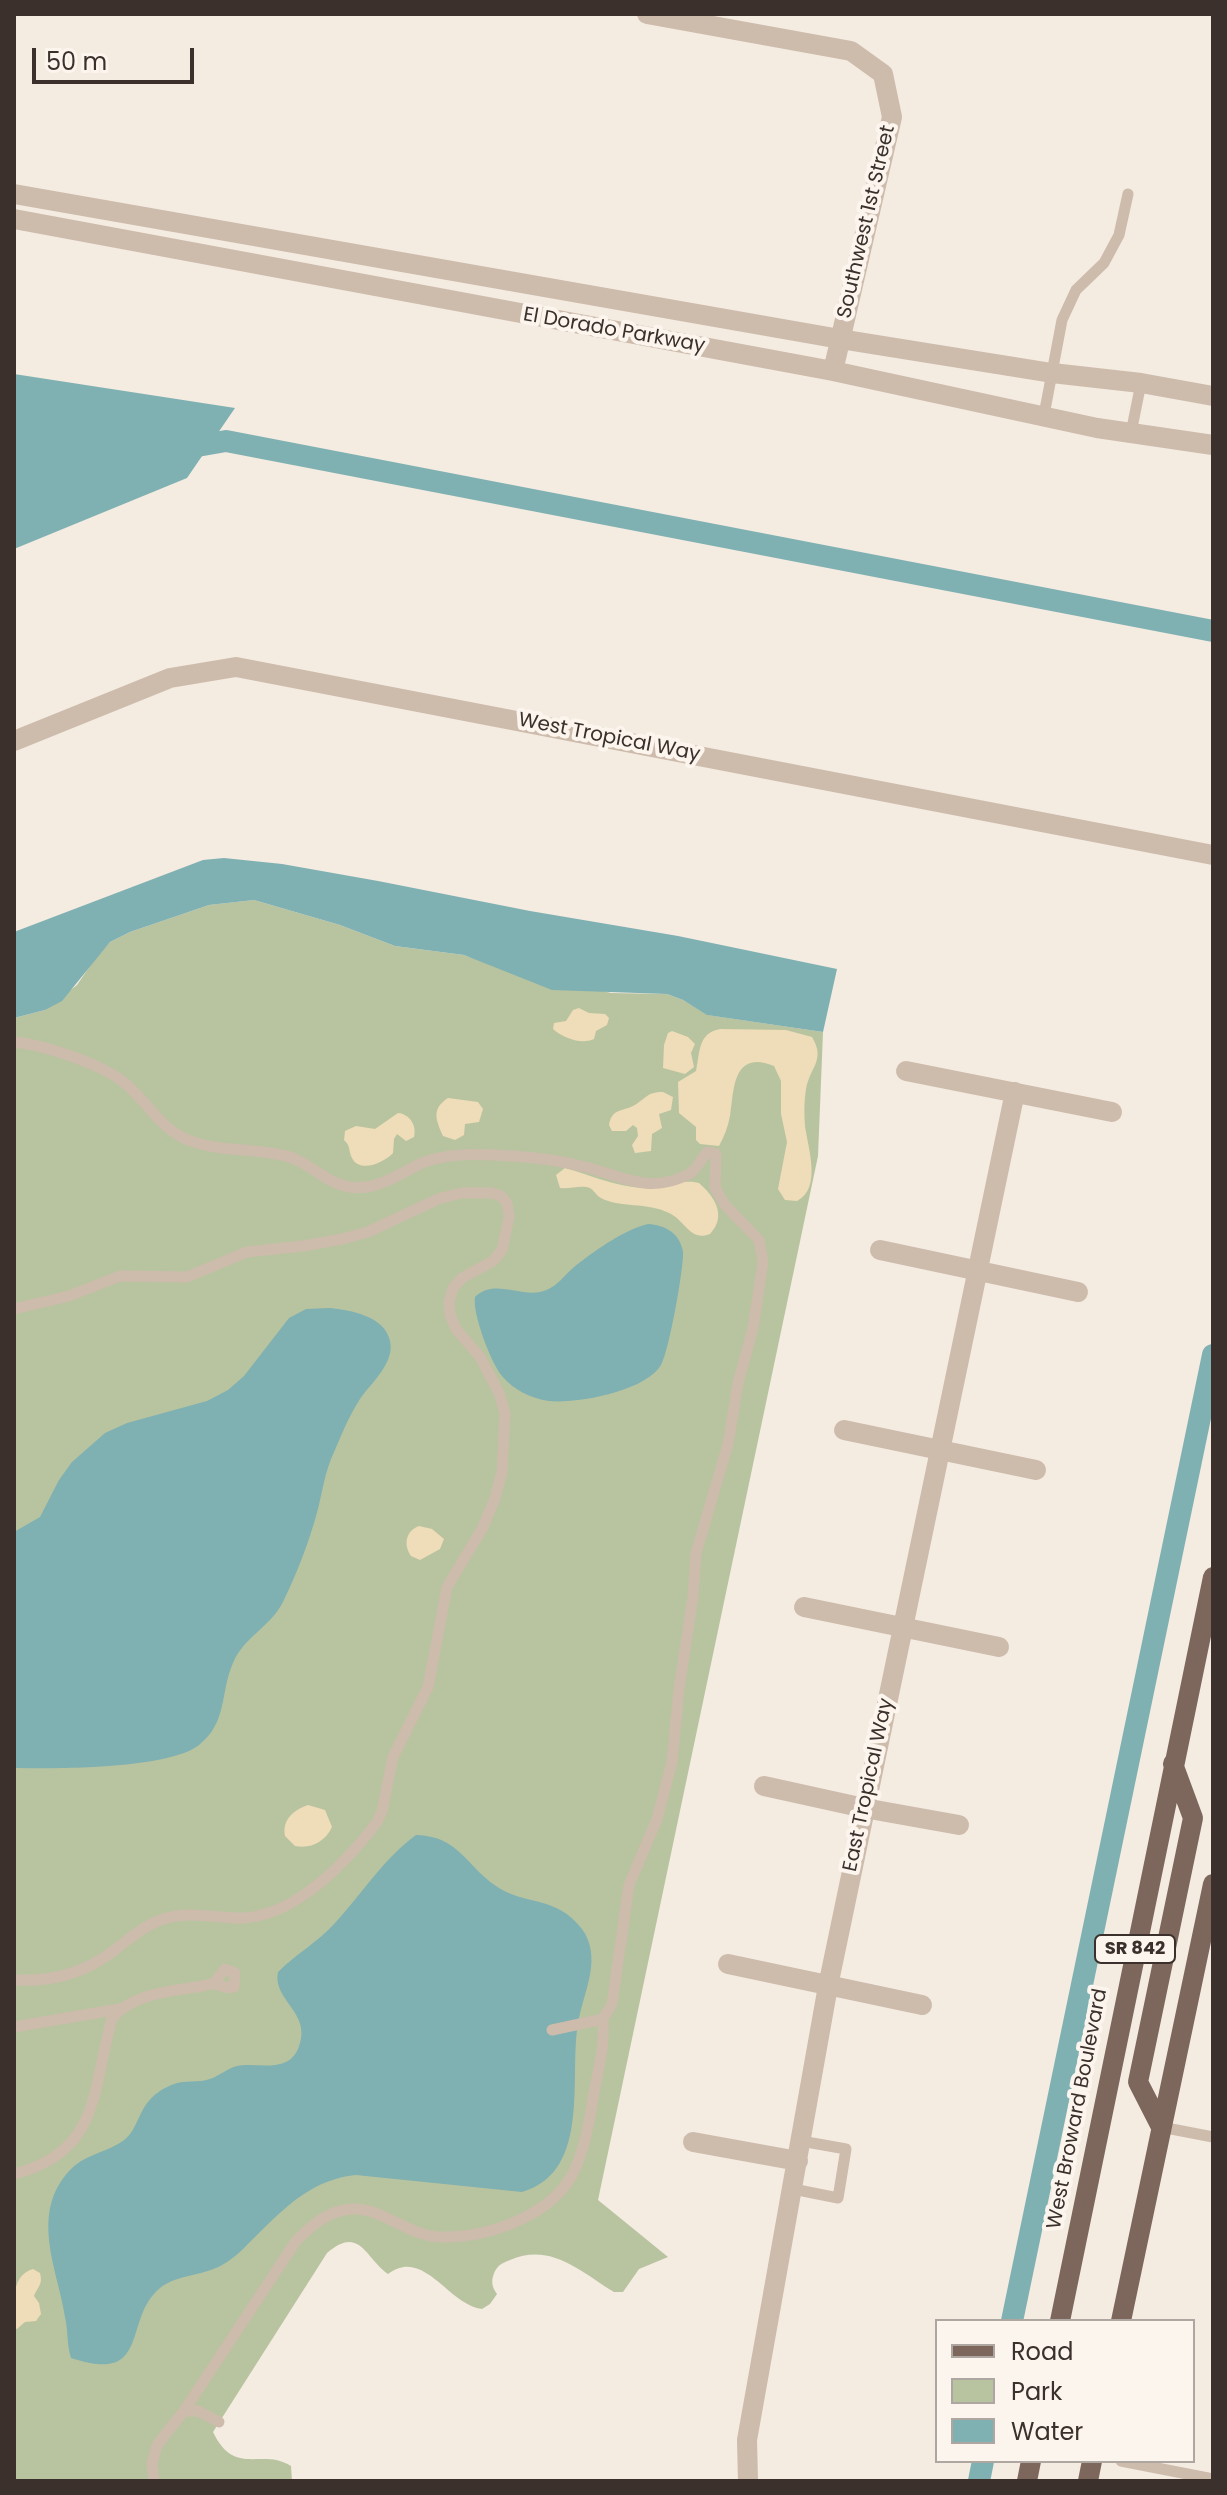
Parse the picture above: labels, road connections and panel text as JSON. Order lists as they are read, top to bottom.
{
  "streets": {
    "main road": ["SR 842", "West Broward Boulevard"],
    "street": [
      "Southwest 1st Street",
      "El Dorado Parkway",
      "West Tropical Way",
      "East Tropical Way"
    ]
  },
  "crossings": [
    ["Southwest 1st Street", "El Dorado Parkway"]
  ],
  "legend": ["Road", "Park", "Water"],
  "scale_bar": "50 m"
}
